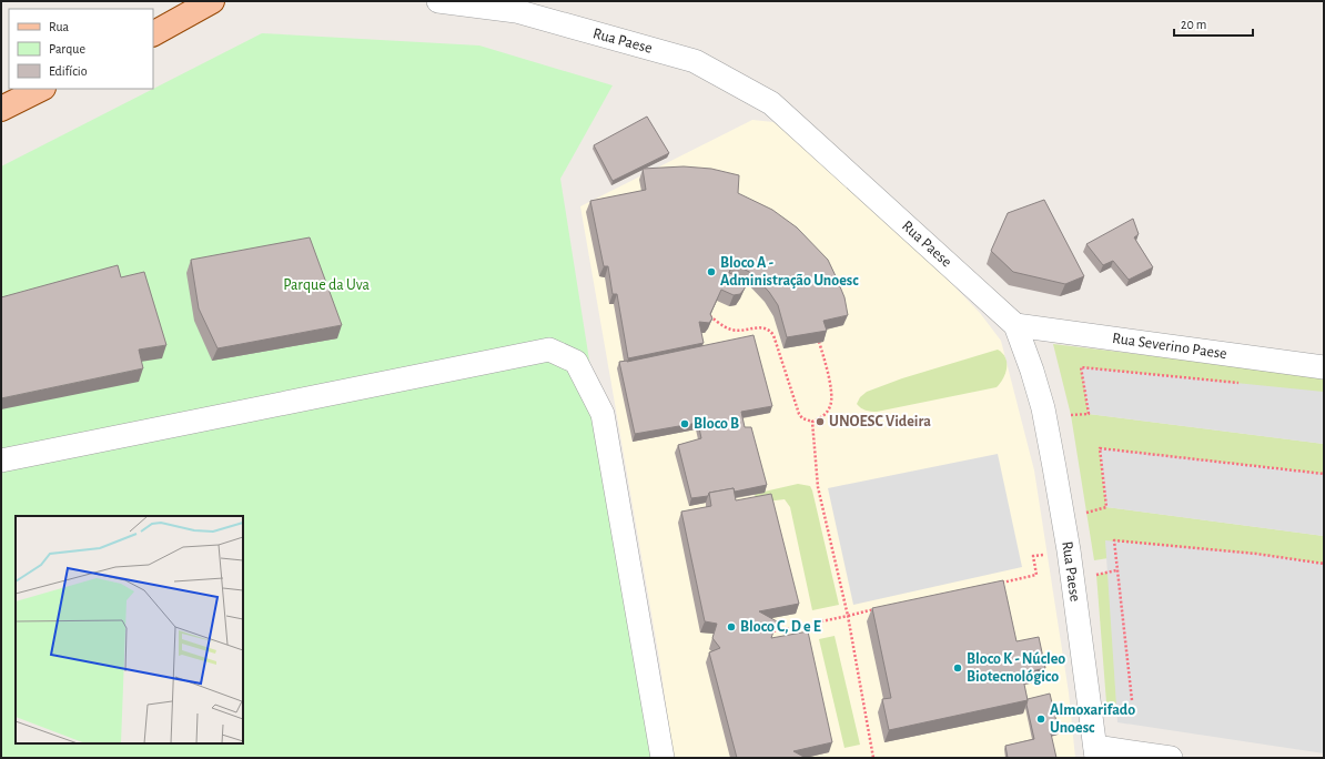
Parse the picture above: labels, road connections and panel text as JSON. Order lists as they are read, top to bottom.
{
  "streets": {
    "street": ["Rua Paese", "Rua Severino Paese"]
  },
  "crossings": [
    ["Rua Paese", "Rua Severino Paese"]
  ],
  "parks": ["Parque da Uva"],
  "places": [
    "Bloco A - Administração Unoesc",
    "UNOESC Videira",
    "Bloco B",
    "Bloco C, D e E",
    "Bloco K - Núcleo Biotecnológico",
    "Almoxarifado Unoesc"
  ],
  "legend": ["Rua", "Parque", "Edifício"],
  "scale_bar": "20 m"
}
